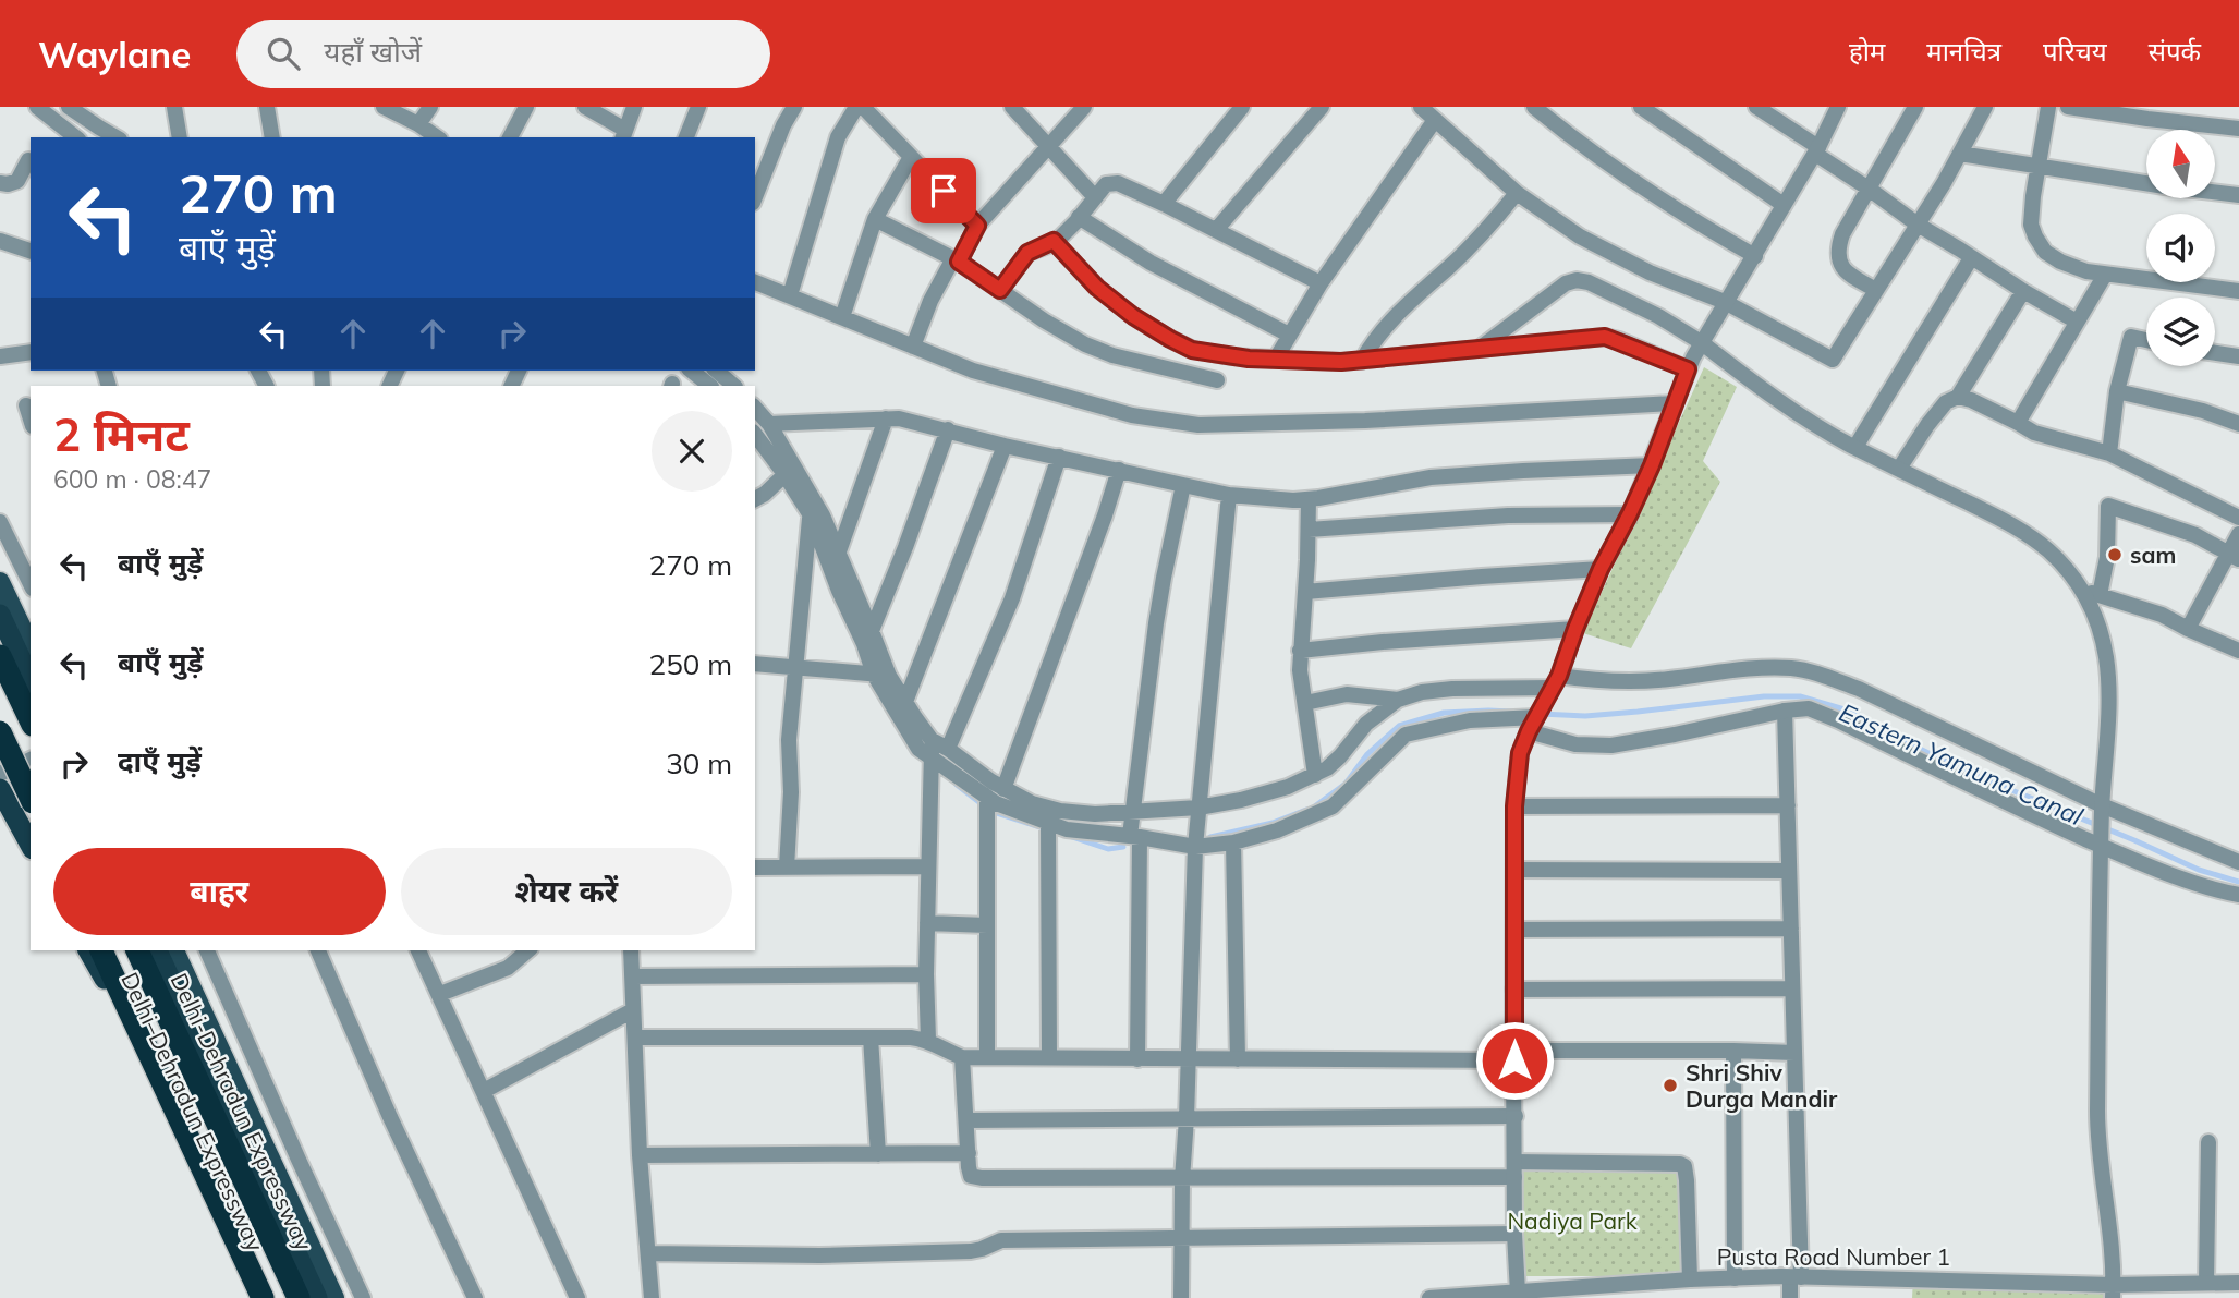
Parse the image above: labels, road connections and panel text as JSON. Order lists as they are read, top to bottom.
{
  "streets": {
    "highway": ["Delhi–Dehradun Expressway", "Delhi-Dehradun Expressway"],
    "street": ["Pusta Road Number 1"]
  },
  "water": ["Eastern Yamuna Canal"],
  "parks": ["Nadiya Park"],
  "places": ["sam", "Shri Shiv Durga Mandir"],
  "north": "top",
  "page": {
    "header": "Waylane",
    "search": "यहाँ खोजें",
    "nav": [
      "होम",
      "मानचित्र",
      "परिचय",
      "संपर्क"
    ],
    "turn": ["270 m", "बाएँ मुड़ें"],
    "heading": ["2 मिनट", "600 m · 08:47"],
    "list": [
      {
        "name": "बाएँ मुड़ें",
        "value": "270 m"
      },
      {
        "name": "बाएँ मुड़ें",
        "value": "250 m"
      },
      {
        "name": "दाएँ मुड़ें",
        "value": "30 m"
      }
    ],
    "buttons": ["बाहर", "शेयर करें"]
  }
}
